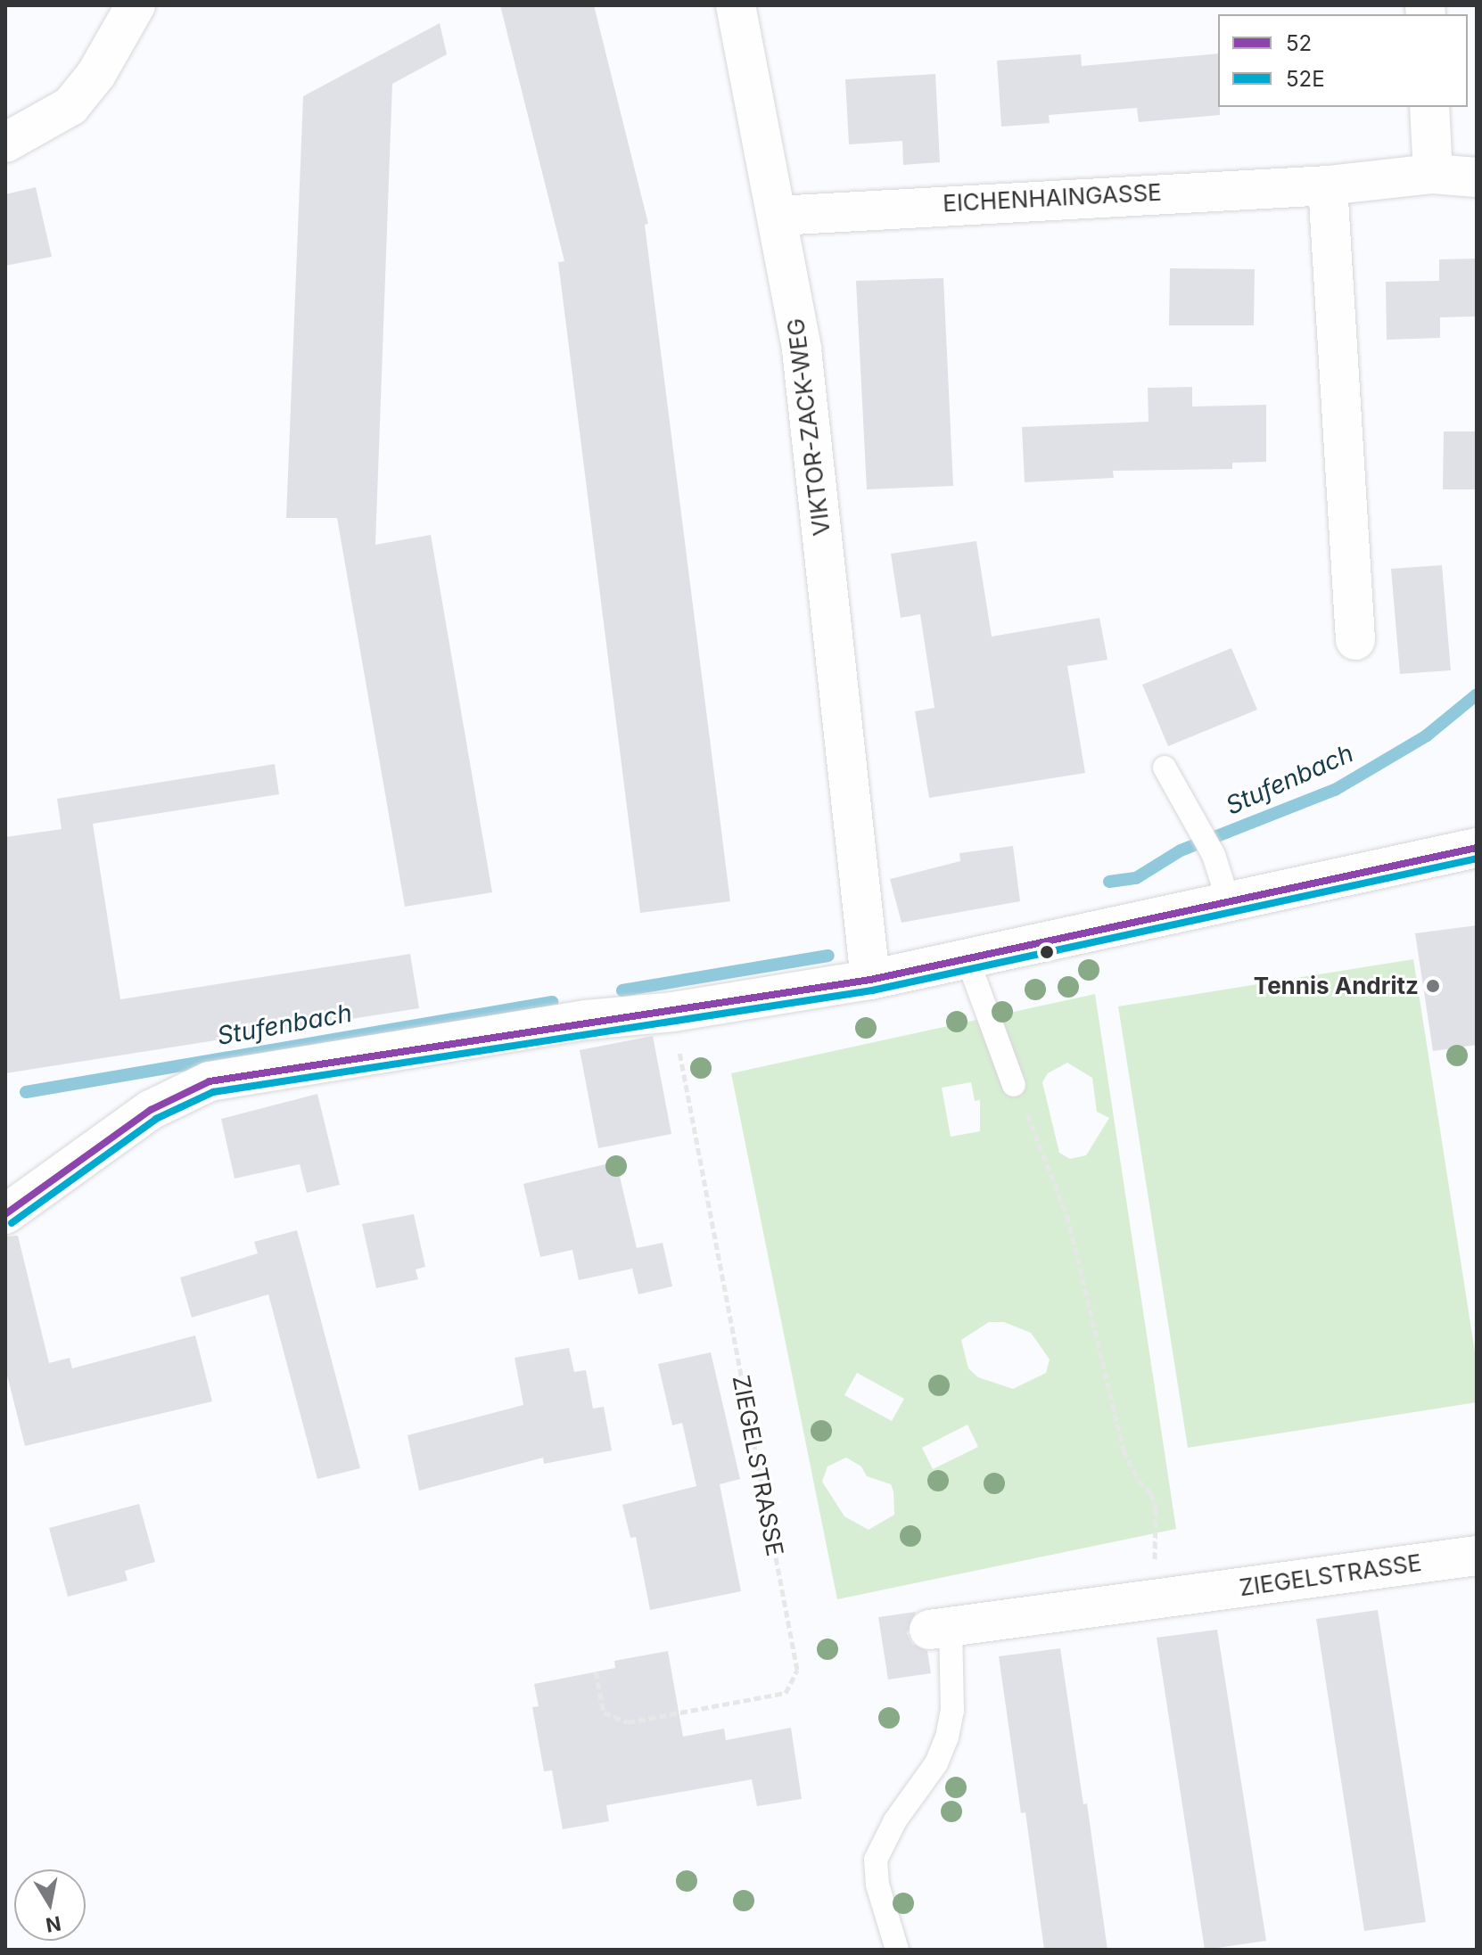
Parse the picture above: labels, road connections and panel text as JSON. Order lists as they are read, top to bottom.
{
  "streets": {
    "street": ["EICHENHAINGASSE", "VIKTOR-ZACK-WEG", "ZIEGELSTRASSE"]
  },
  "crossings": [
    ["EICHENHAINGASSE", "VIKTOR-ZACK-WEG"]
  ],
  "water": ["Stufenbach"],
  "places": ["Tennis Andritz"],
  "lines": ["transit line 52", "transit line 52E"],
  "legend": ["52", "52E"],
  "north": "bottom"
}
